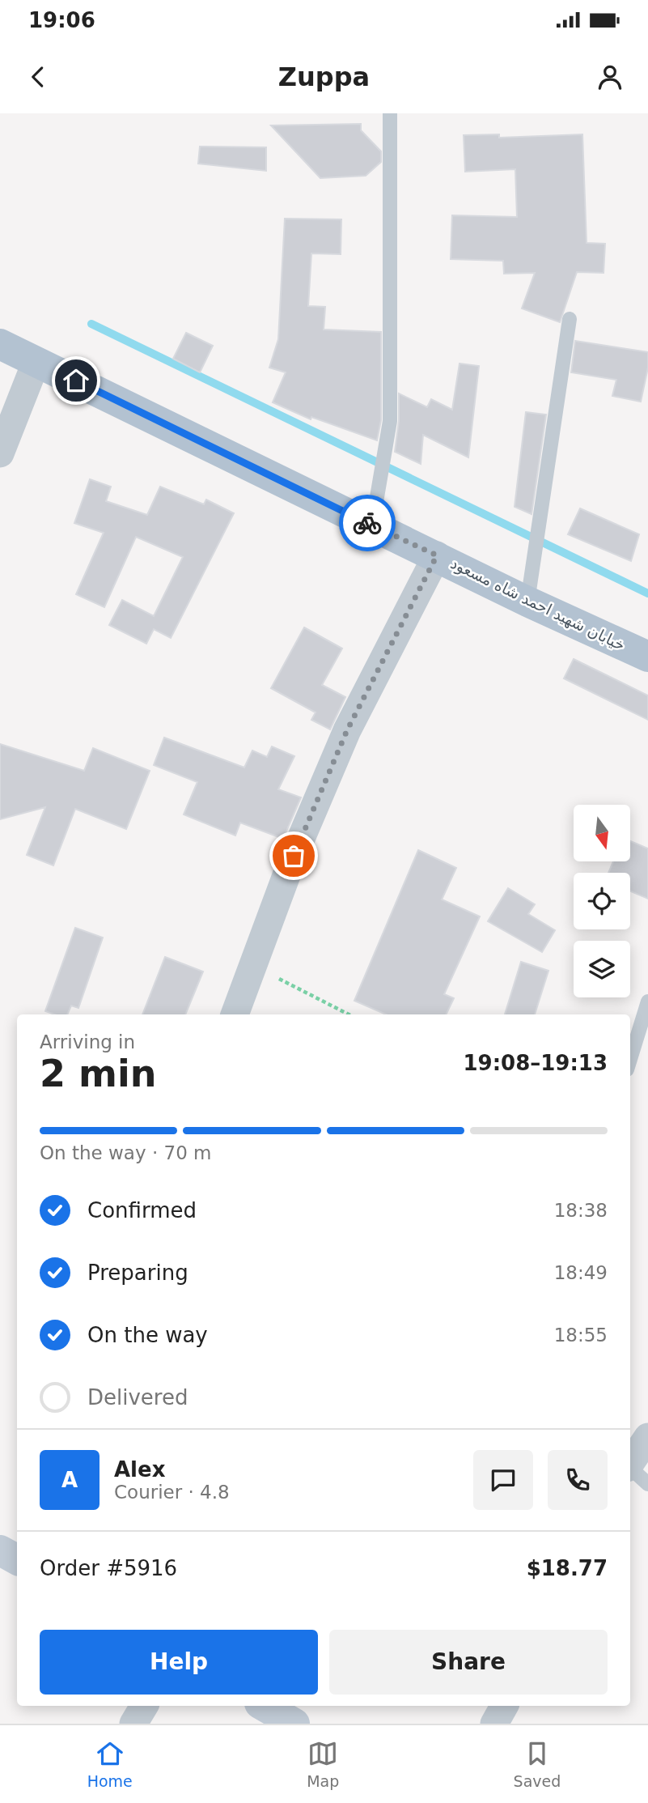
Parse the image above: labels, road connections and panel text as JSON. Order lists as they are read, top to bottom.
{
  "streets": {
    "main road": ["خیابان شهید احمد شاه مسعود"]
  },
  "north": "bottom",
  "page": {
    "status": "19:06",
    "header": "Zuppa",
    "heading": ["2 min", "Arriving in", "19:08–19:13"],
    "panel": [
      "Alex",
      "Courier · 4.8",
      "Order #5916",
      "$18.77"
    ],
    "bar": "On the way · 70 m",
    "list": [
      ["Confirmed", "18:38"],
      ["Preparing", "18:49"],
      ["On the way", "18:55"],
      "Delivered"
    ],
    "round": "A",
    "buttons": ["Help", "Share"],
    "tabs": ["Home", "Map", "Saved"]
  }
}
